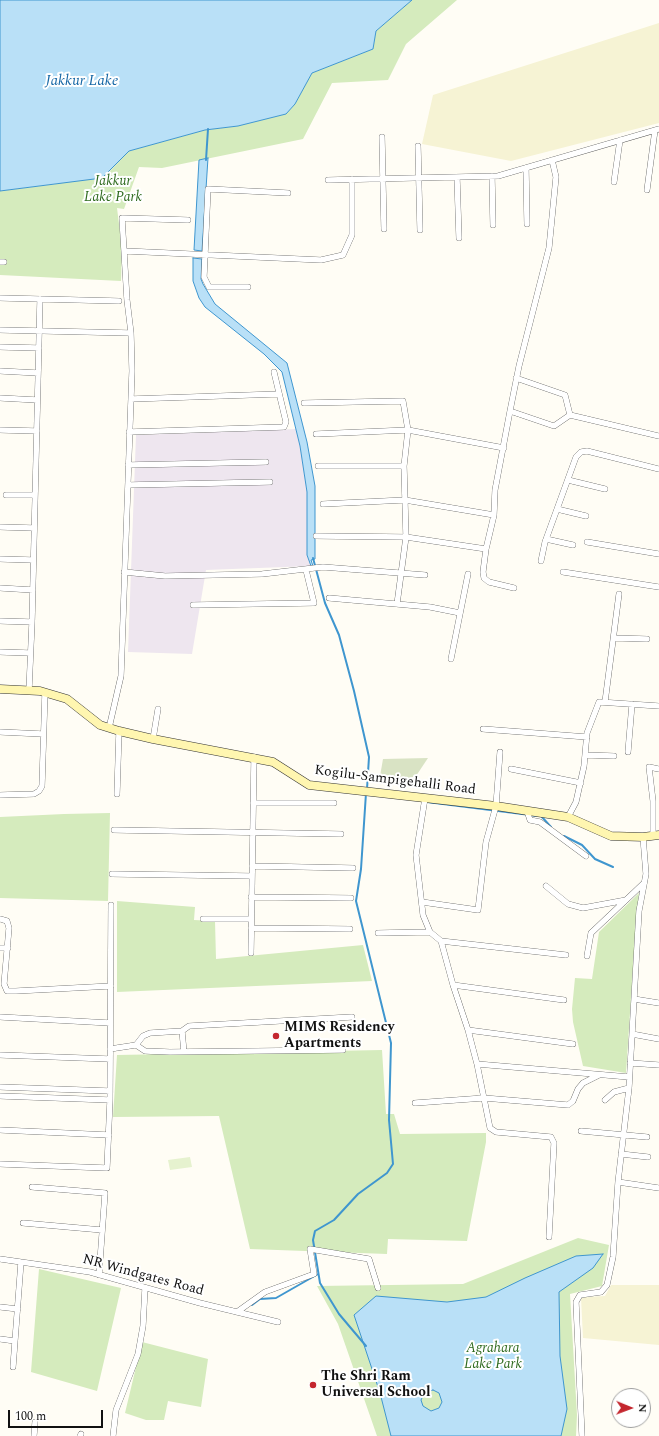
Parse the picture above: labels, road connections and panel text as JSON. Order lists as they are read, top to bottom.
{
  "streets": {
    "street": ["Kogilu-Sampigehalli Road", "NR Windgates Road"]
  },
  "water": ["Jakkur Lake"],
  "parks": ["Jakkur Lake Park", "Agrahara Lake Park"],
  "places": ["MIMS Residency Apartments", "The Shri Ram Universal School"],
  "scale_bar": "100 m",
  "north": "right"
}
